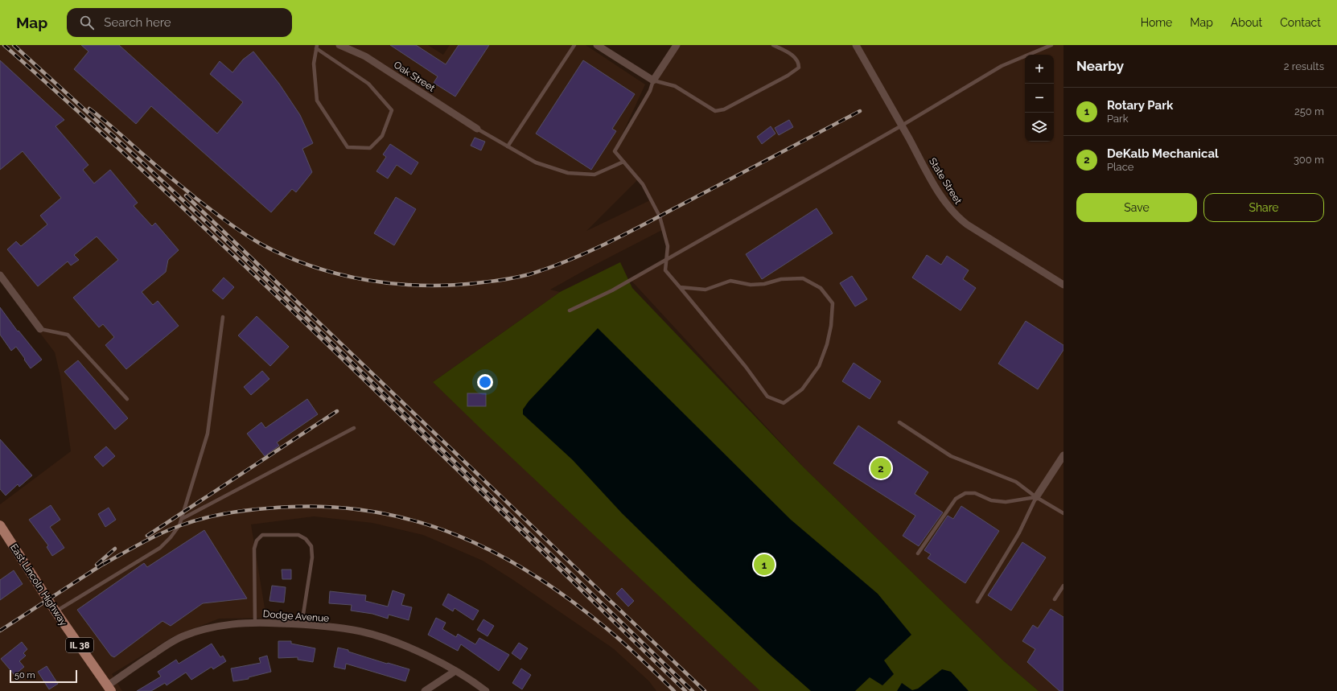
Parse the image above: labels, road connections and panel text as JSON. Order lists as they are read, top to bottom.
{
  "streets": {
    "main road": ["East Lincoln Highway", "IL 38"],
    "street": ["Oak Street", "State Street", "Dodge Avenue"]
  },
  "crossings": [
    ["East Lincoln Highway", "Dodge Avenue"]
  ],
  "scale_bar": "50 m",
  "page": {
    "header": "Map",
    "search": "Search here",
    "nav": [
      "Home",
      "Map",
      "About",
      "Contact"
    ],
    "heading": ["Nearby", "2 results"],
    "map_buttons": ["+", "−"],
    "list": [
      {
        "mark": "1",
        "name": "Rotary Park",
        "note": "Park",
        "value": "250 m"
      },
      {
        "mark": "2",
        "name": "DeKalb Mechanical",
        "note": "Place",
        "value": "300 m"
      }
    ],
    "buttons": ["Save", "Share"],
    "pins": ["2", "1"],
    "scale": "50 m"
  }
}
